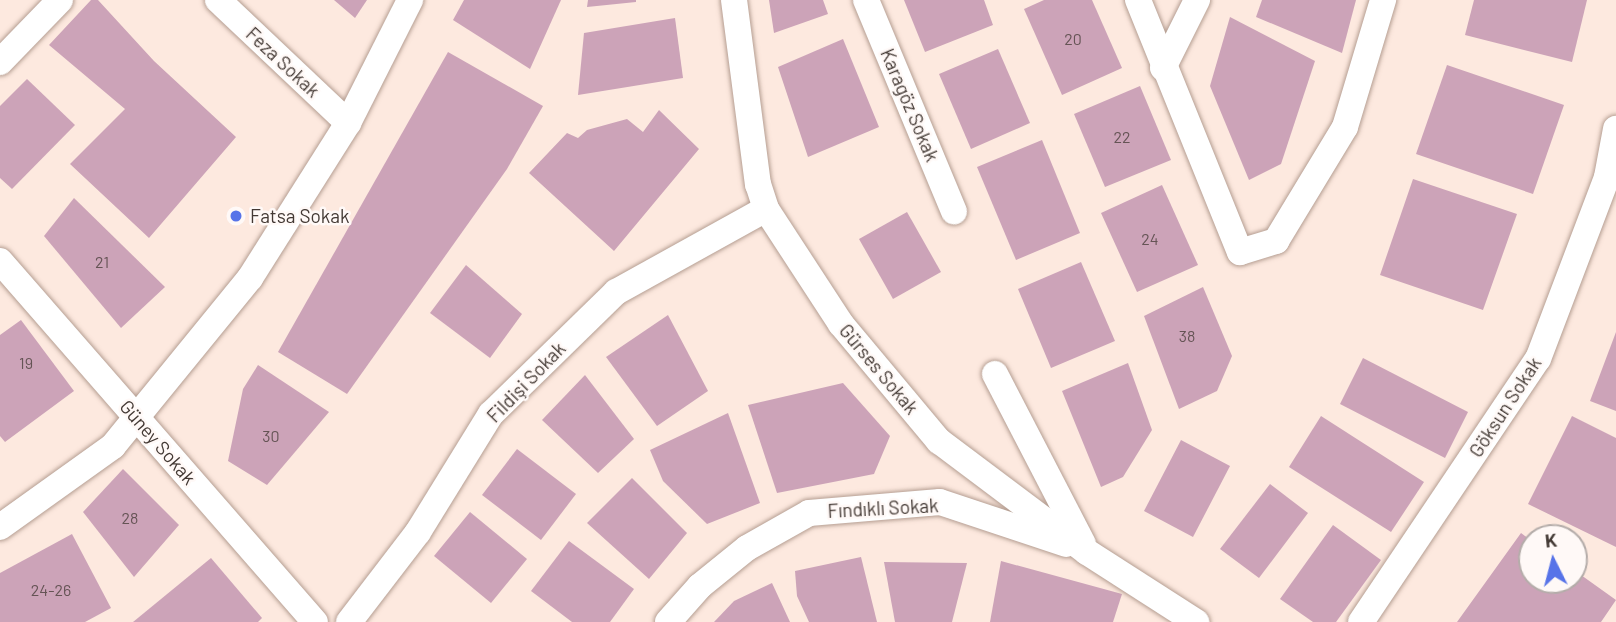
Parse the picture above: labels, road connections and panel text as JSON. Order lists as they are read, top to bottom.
{
  "streets": {
    "street": [
      "Feza Sokak",
      "Karagöz Sokak",
      "Gürses Sokak",
      "Fildişi Sokak",
      "Göksun Sokak",
      "Güney Sokak",
      "Fındıklı Sokak"
    ]
  },
  "crossings": [
    ["Gürses Sokak", "Fildişi Sokak"],
    ["Gürses Sokak", "Fındıklı Sokak"]
  ],
  "places": ["Fatsa Sokak"],
  "house_numbers": [
    "20",
    "22",
    "24",
    "21",
    "38",
    "19",
    "30",
    "28",
    "24-26"
  ],
  "north": "top"
}
